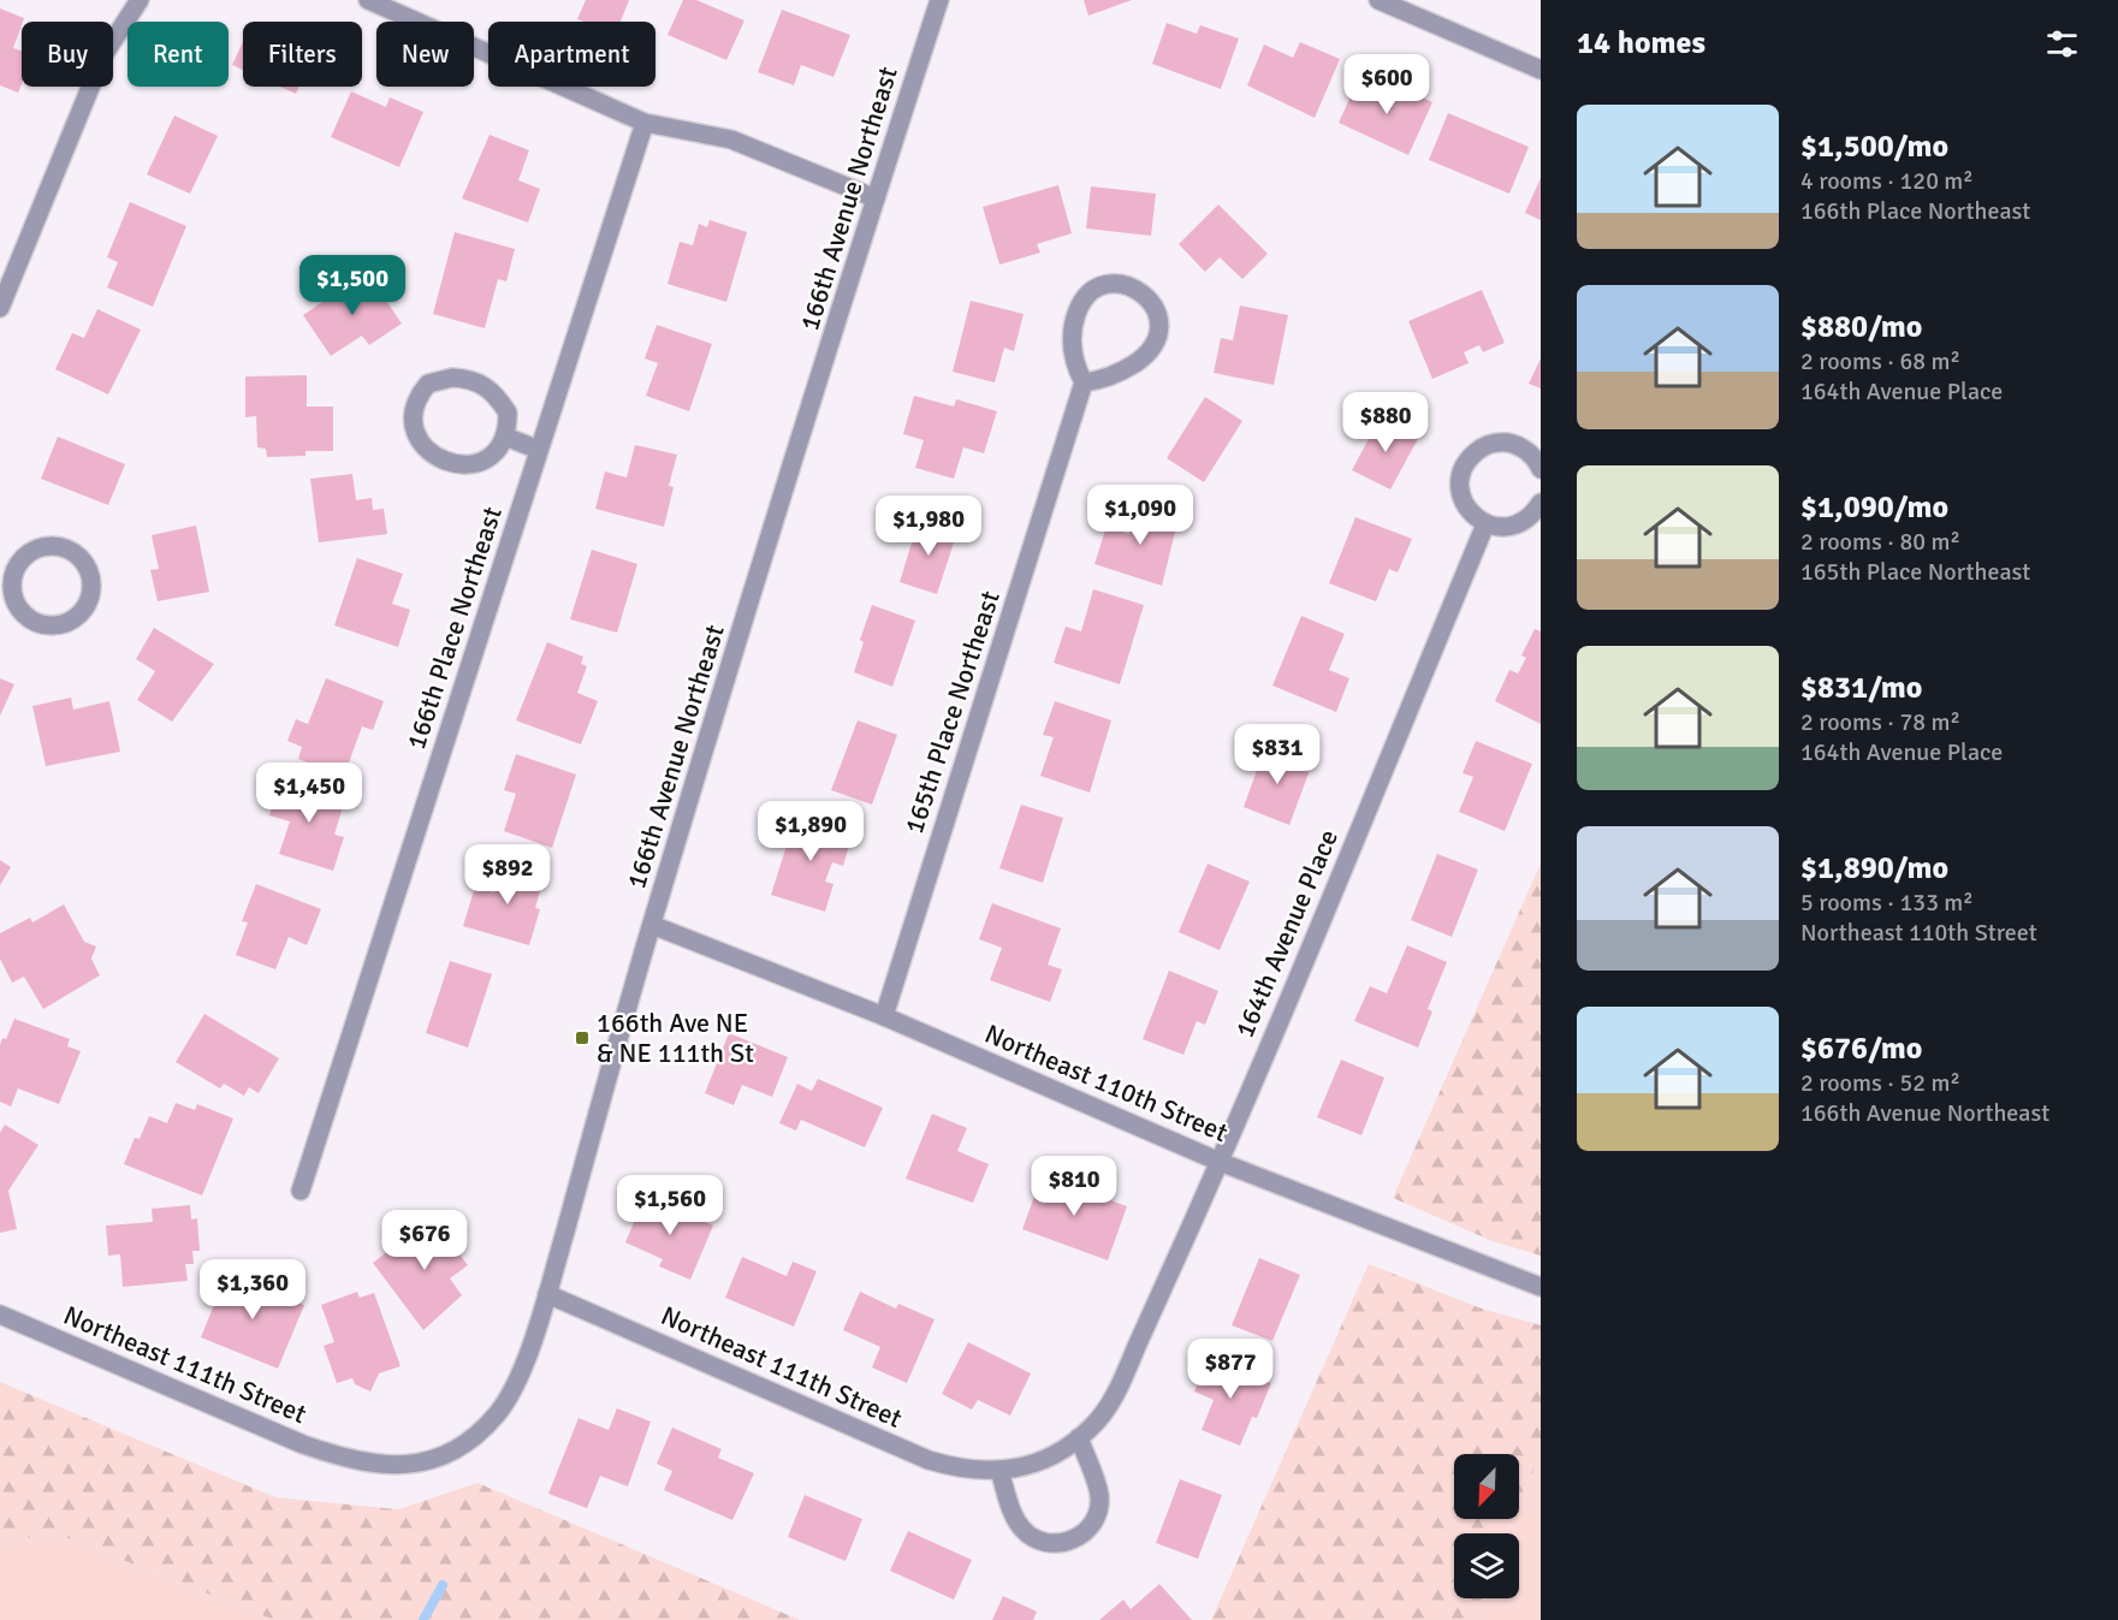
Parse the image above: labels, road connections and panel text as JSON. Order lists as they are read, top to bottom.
{
  "streets": {
    "street": [
      "166th Avenue Northeast",
      "166th Place Northeast",
      "165th Place Northeast",
      "164th Avenue Place",
      "Northeast 110th Street",
      "Northeast 111th Street"
    ]
  },
  "crossings": [
    ["166th Avenue Northeast", "Northeast 110th Street"],
    ["166th Avenue Northeast", "Northeast 111th Street"],
    ["165th Place Northeast", "Northeast 110th Street"],
    ["164th Avenue Place", "Northeast 110th Street"],
    ["164th Avenue Place", "Northeast 111th Street"]
  ],
  "places": {
    "transit": ["166th Ave NE & NE 111th St"]
  },
  "north": "bottom left",
  "page": {
    "heading": "14 homes",
    "chip": [
      "Buy",
      "Rent",
      "Filters",
      "New",
      "Apartment"
    ],
    "price": [
      "$600",
      "$1,500",
      "$880",
      "$1,090",
      "$1,980",
      "$831",
      "$1,450",
      "$1,890",
      "$892",
      "$810",
      "$1,560",
      "$676",
      "$1,360",
      "$877"
    ],
    "list": [
      {
        "name": "$1,500/mo",
        "note": "4 rooms · 120 m² · 166th Place Northeast"
      },
      {
        "name": "$880/mo",
        "note": "2 rooms · 68 m² · 164th Avenue Place"
      },
      {
        "name": "$1,090/mo",
        "note": "2 rooms · 80 m² · 165th Place Northeast"
      },
      {
        "name": "$831/mo",
        "note": "2 rooms · 78 m² · 164th Avenue Place"
      },
      {
        "name": "$1,890/mo",
        "note": "5 rooms · 133 m² · Northeast 110th Street"
      },
      {
        "name": "$676/mo",
        "note": "2 rooms · 52 m² · 166th Avenue Northeast"
      }
    ]
  }
}
